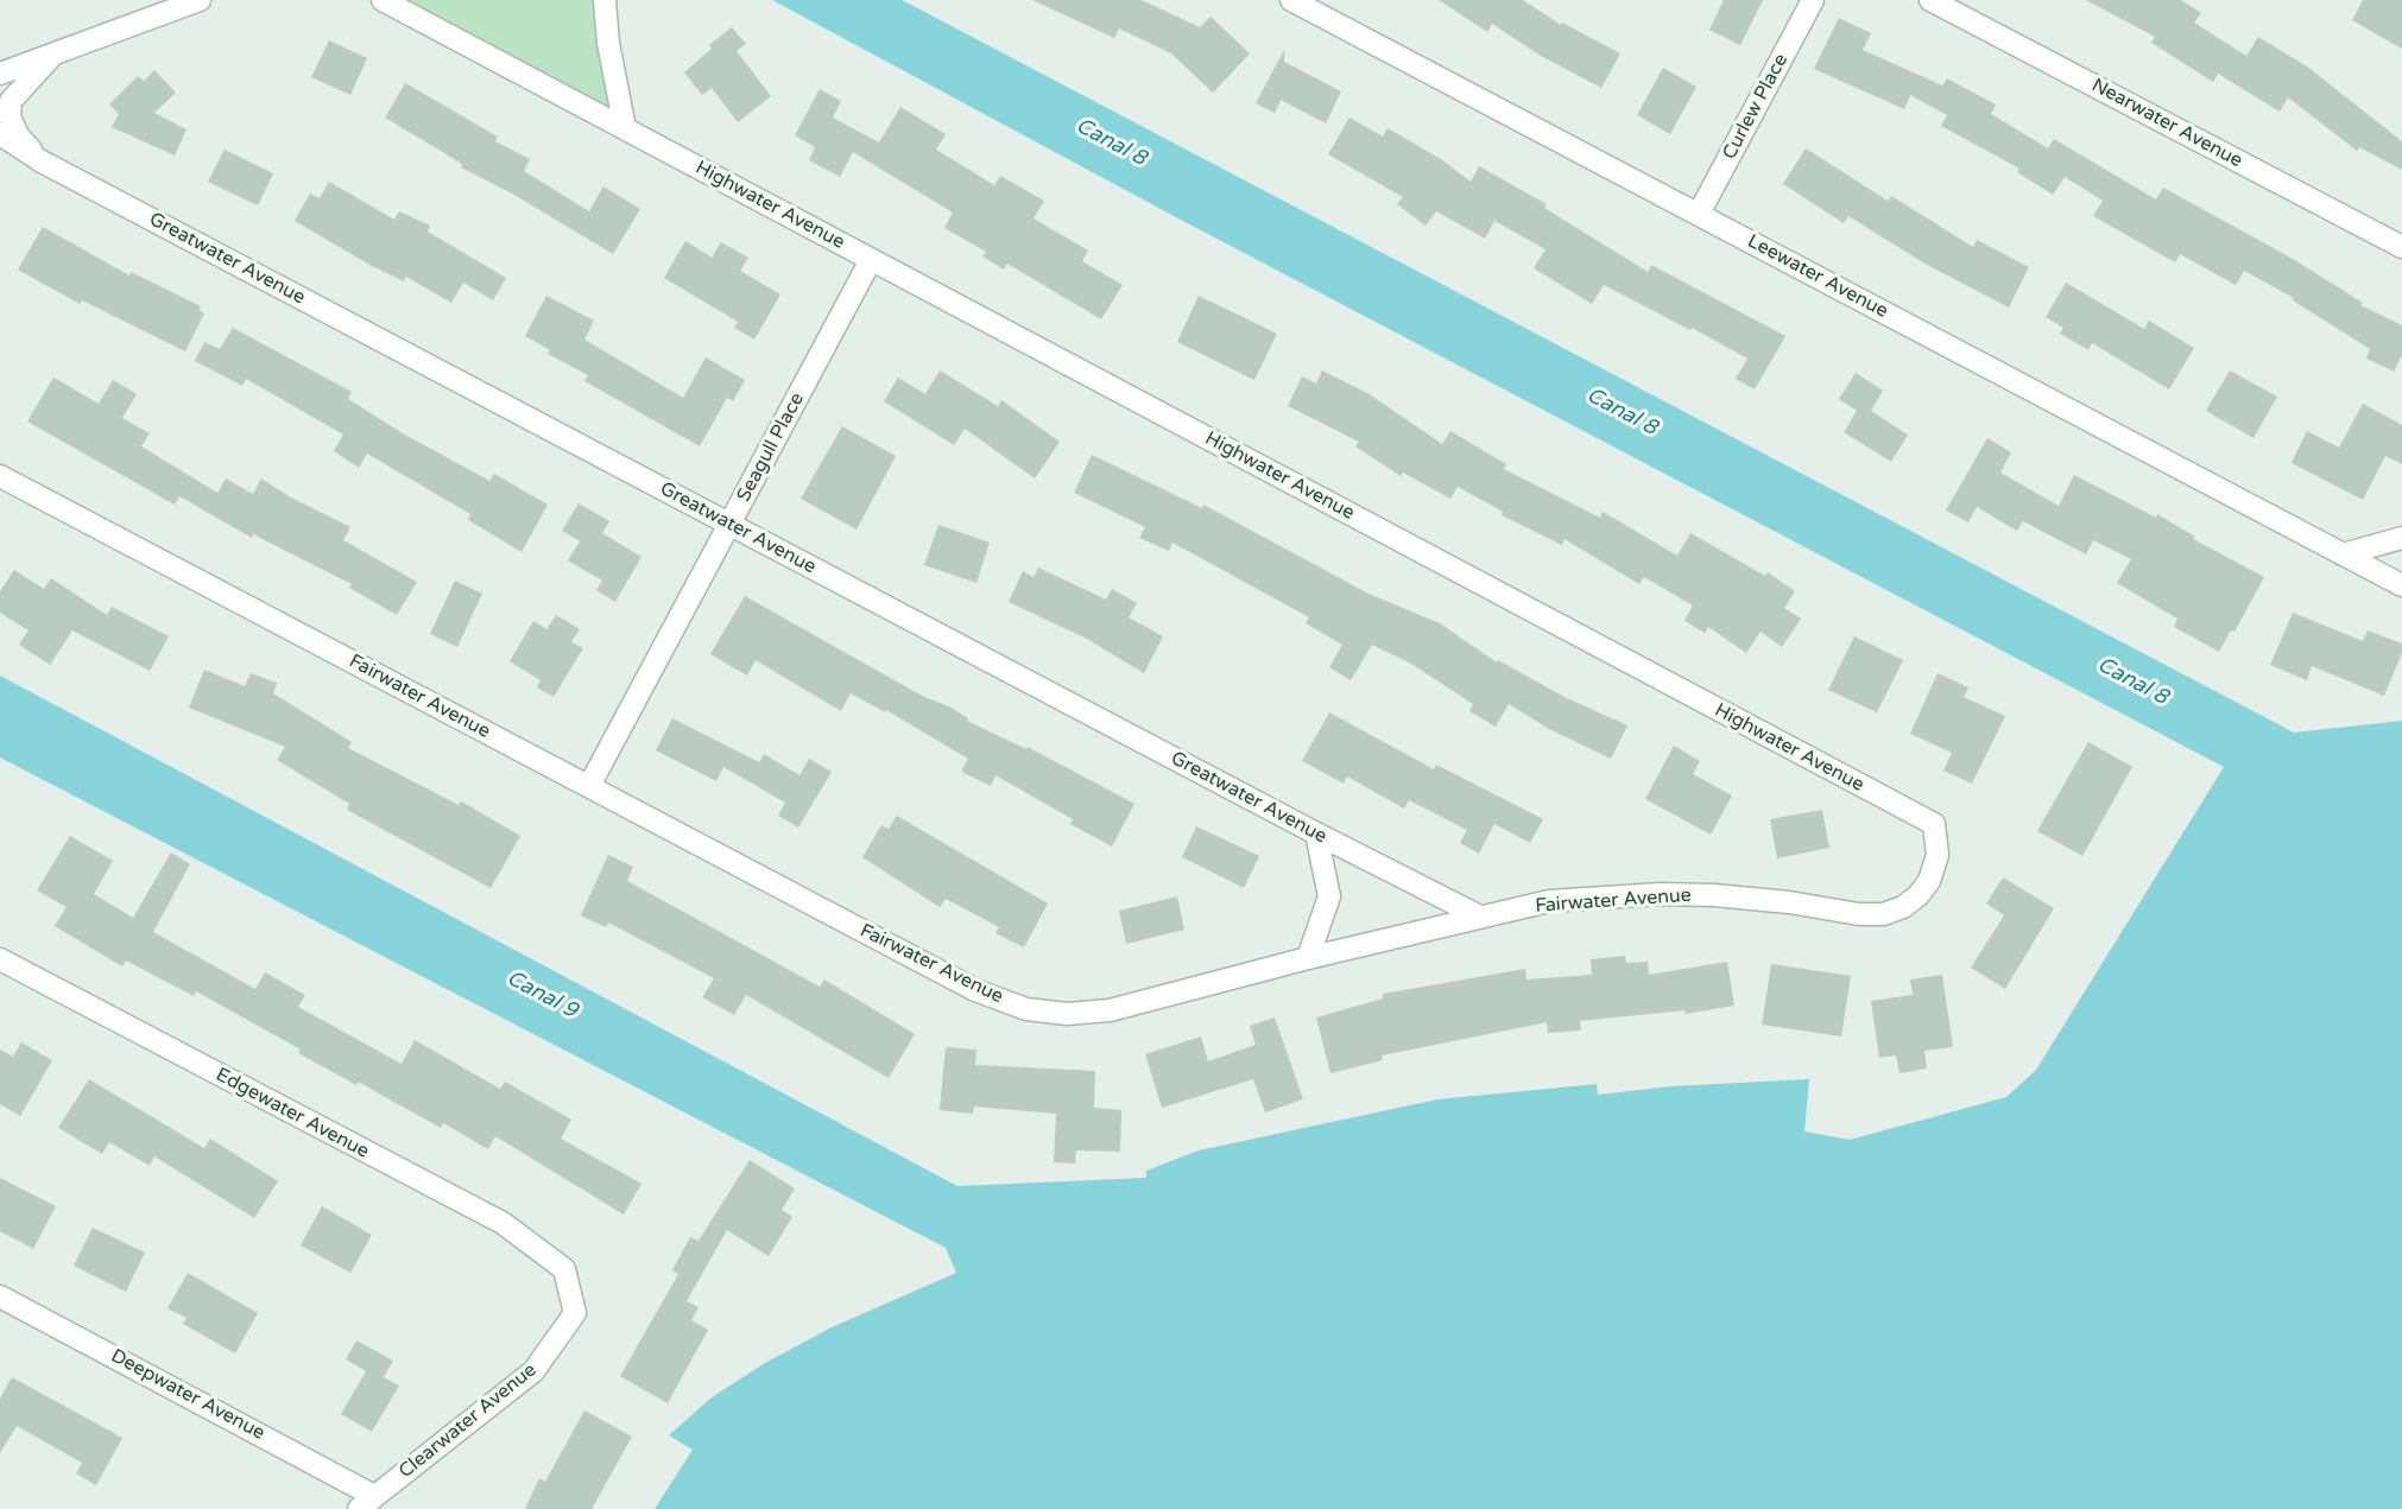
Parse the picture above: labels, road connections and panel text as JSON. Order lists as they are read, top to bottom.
{
  "streets": {
    "street": [
      "Curlew Place",
      "Nearwater Avenue",
      "Highwater Avenue",
      "Greatwater Avenue",
      "Leewater Avenue",
      "Seagull Place",
      "Fairwater Avenue",
      "Edgewater Avenue",
      "Deepwater Avenue",
      "Clearwater Avenue"
    ]
  },
  "crossings": [
    ["Curlew Place", "Leewater Avenue"],
    ["Highwater Avenue", "Seagull Place"],
    ["Highwater Avenue", "Fairwater Avenue"],
    ["Greatwater Avenue", "Seagull Place"],
    ["Greatwater Avenue", "Fairwater Avenue"],
    ["Seagull Place", "Fairwater Avenue"],
    ["Edgewater Avenue", "Clearwater Avenue"],
    ["Deepwater Avenue", "Clearwater Avenue"]
  ],
  "water": ["Canal 8", "Canal 9"]
}
